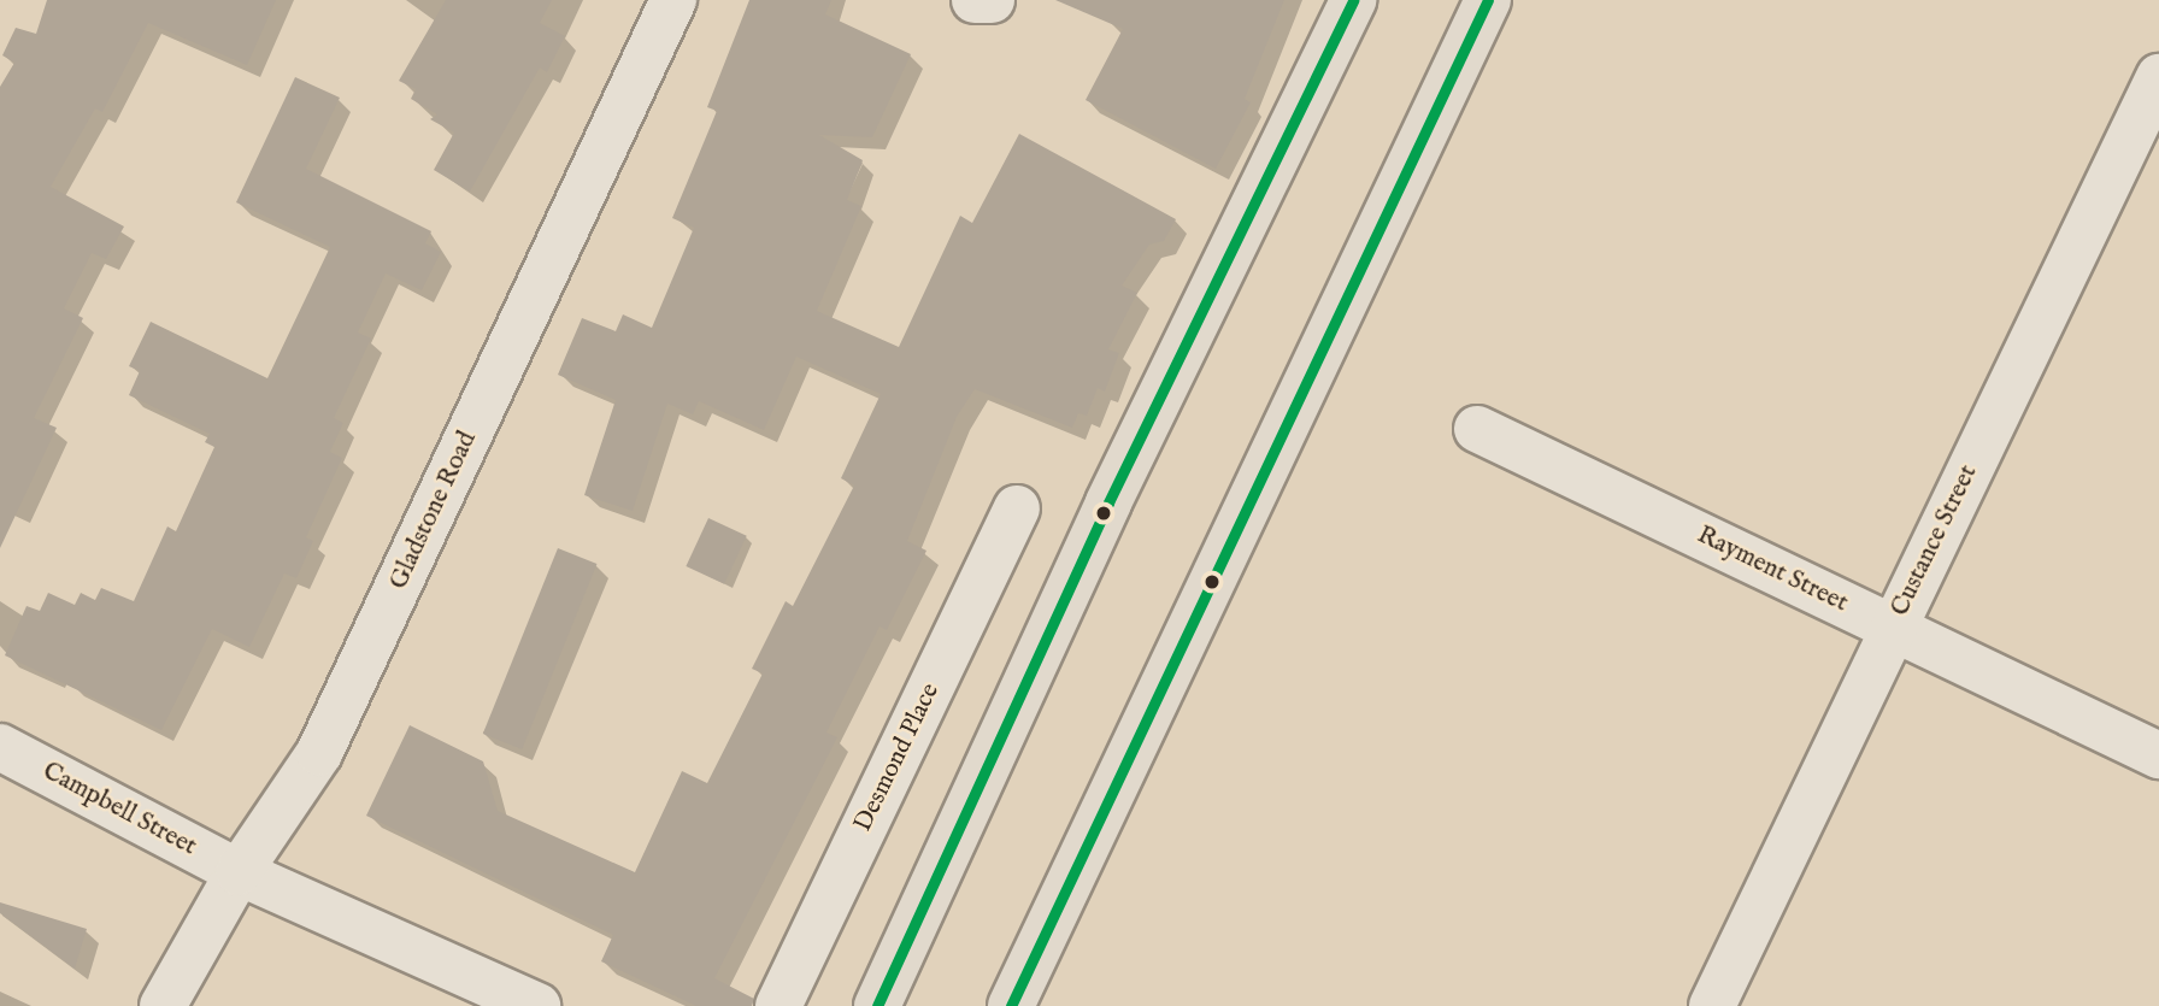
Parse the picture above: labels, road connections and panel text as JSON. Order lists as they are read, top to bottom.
{
  "streets": {
    "street": [
      "Gladstone Road",
      "Custance Street",
      "Rayment Street",
      "Desmond Place",
      "Campbell Street"
    ]
  },
  "crossings": [
    ["Gladstone Road", "Campbell Street"],
    ["Custance Street", "Rayment Street"]
  ]
}
